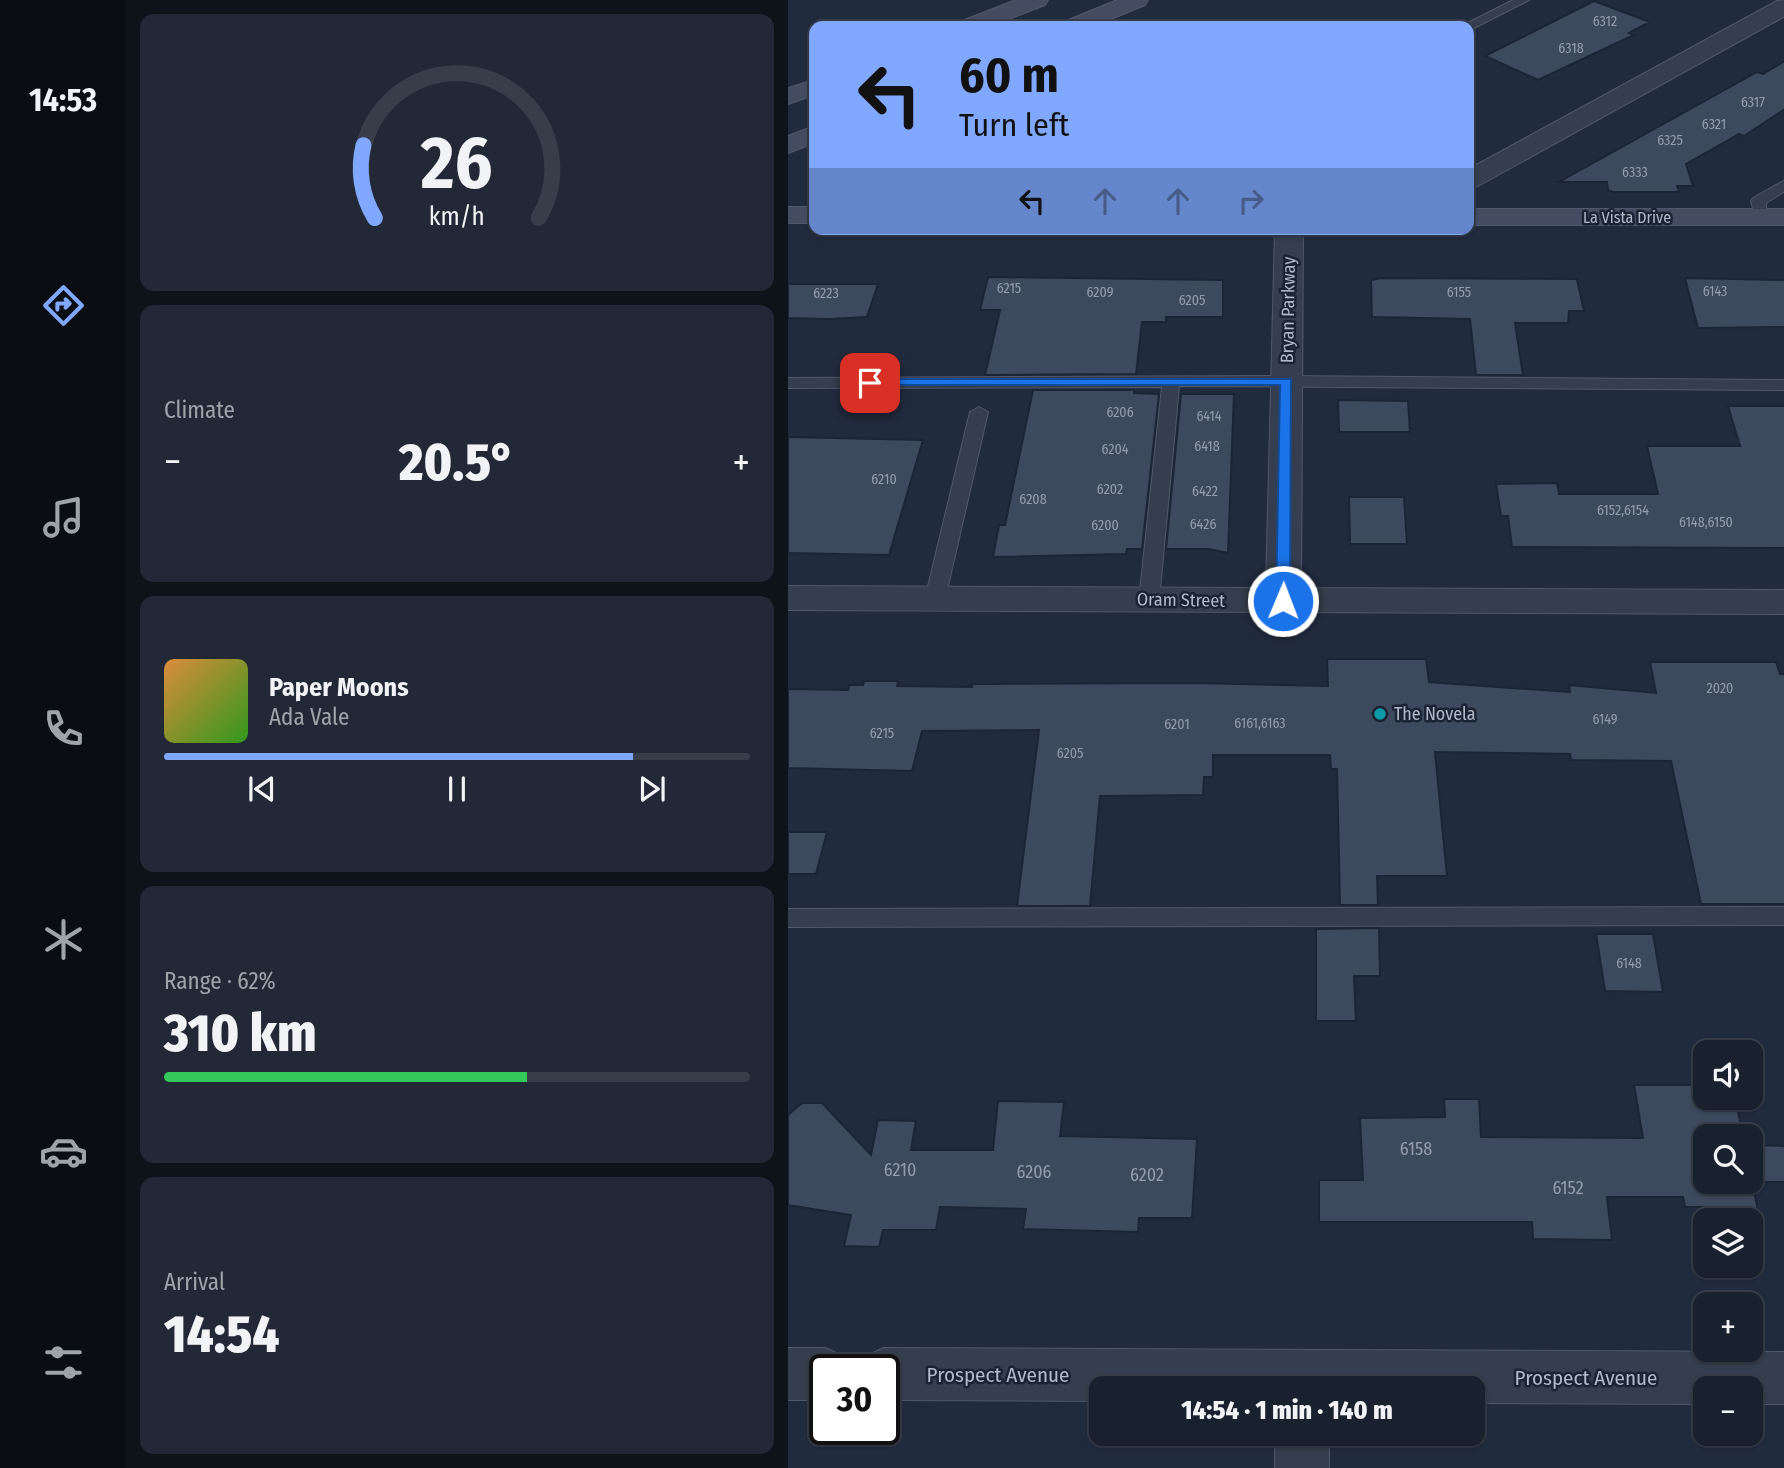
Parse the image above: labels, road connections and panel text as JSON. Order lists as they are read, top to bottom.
{
  "streets": {
    "street": [
      "La Vista Drive",
      "Bryan Parkway",
      "Oram Street",
      "Prospect Avenue"
    ]
  },
  "crossings": [
    ["Bryan Parkway", "Oram Street"]
  ],
  "places": ["The Novela"],
  "house_numbers": [
    "6312",
    "6318",
    "6317",
    "6321",
    "6325",
    "6333",
    "6215",
    "6143",
    "6209",
    "6155",
    "6223",
    "6205",
    "6206",
    "6414",
    "6418",
    "6204",
    "6210",
    "6202",
    "6422",
    "6208",
    "6152,6154",
    "6148,6150",
    "6426",
    "6200",
    "2020",
    "6149",
    "6161,6163",
    "6201",
    "6215",
    "6205",
    "6148",
    "6158",
    "6210",
    "6206",
    "6202",
    "6152"
  ],
  "page": {
    "tabs": "14:53",
    "turn": ["60 m", "Turn left"],
    "tile": [
      "Climate",
      ["Range · 62%", "310 km"],
      ["Arrival", "14:54"]
    ],
    "heat": ["−", "20.5°", "+"],
    "song": ["Paper Moons", "Ada Vale"],
    "map_buttons": ["+", "−"],
    "limit": "30",
    "trip": "14:54 · 1 min · 140 m",
    "gauge": ["26", "km/h"]
  }
}
